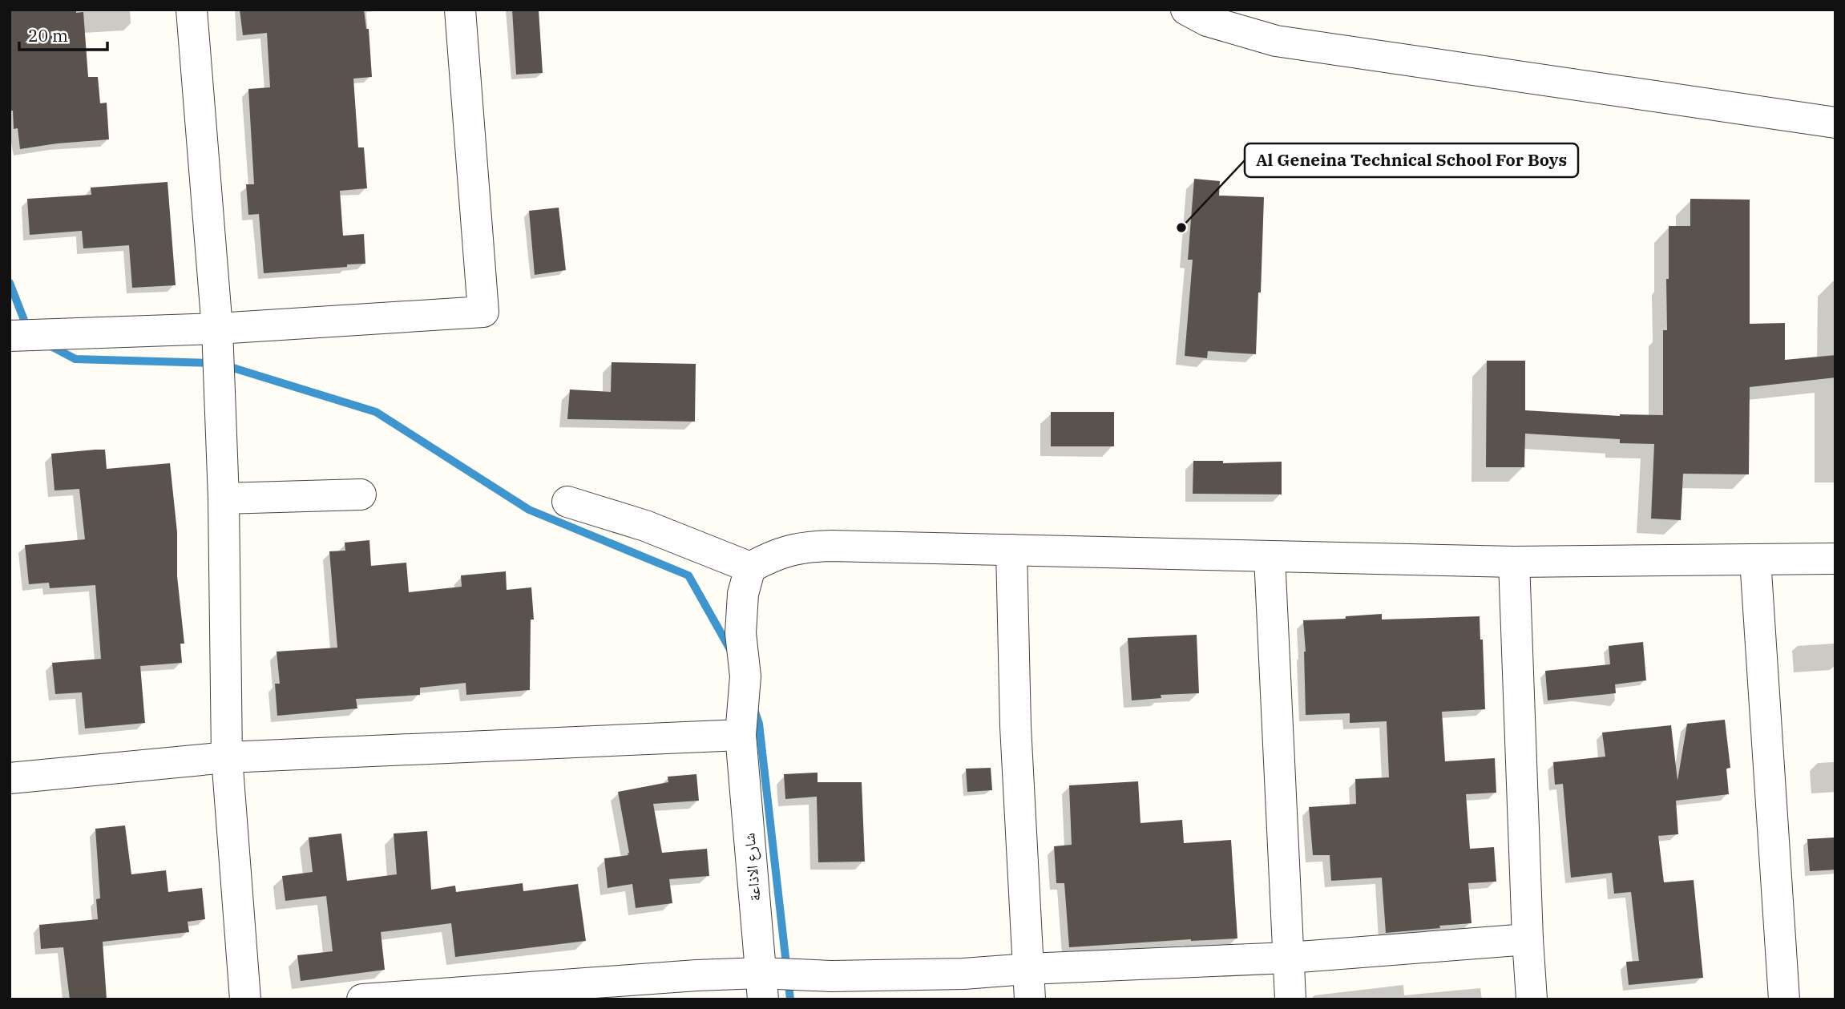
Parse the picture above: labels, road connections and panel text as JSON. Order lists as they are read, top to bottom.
{
  "streets": {
    "street": ["شارع الاذاعة"]
  },
  "places": ["Al Geneina Technical School For Boys"],
  "scale_bar": "20 m"
}
